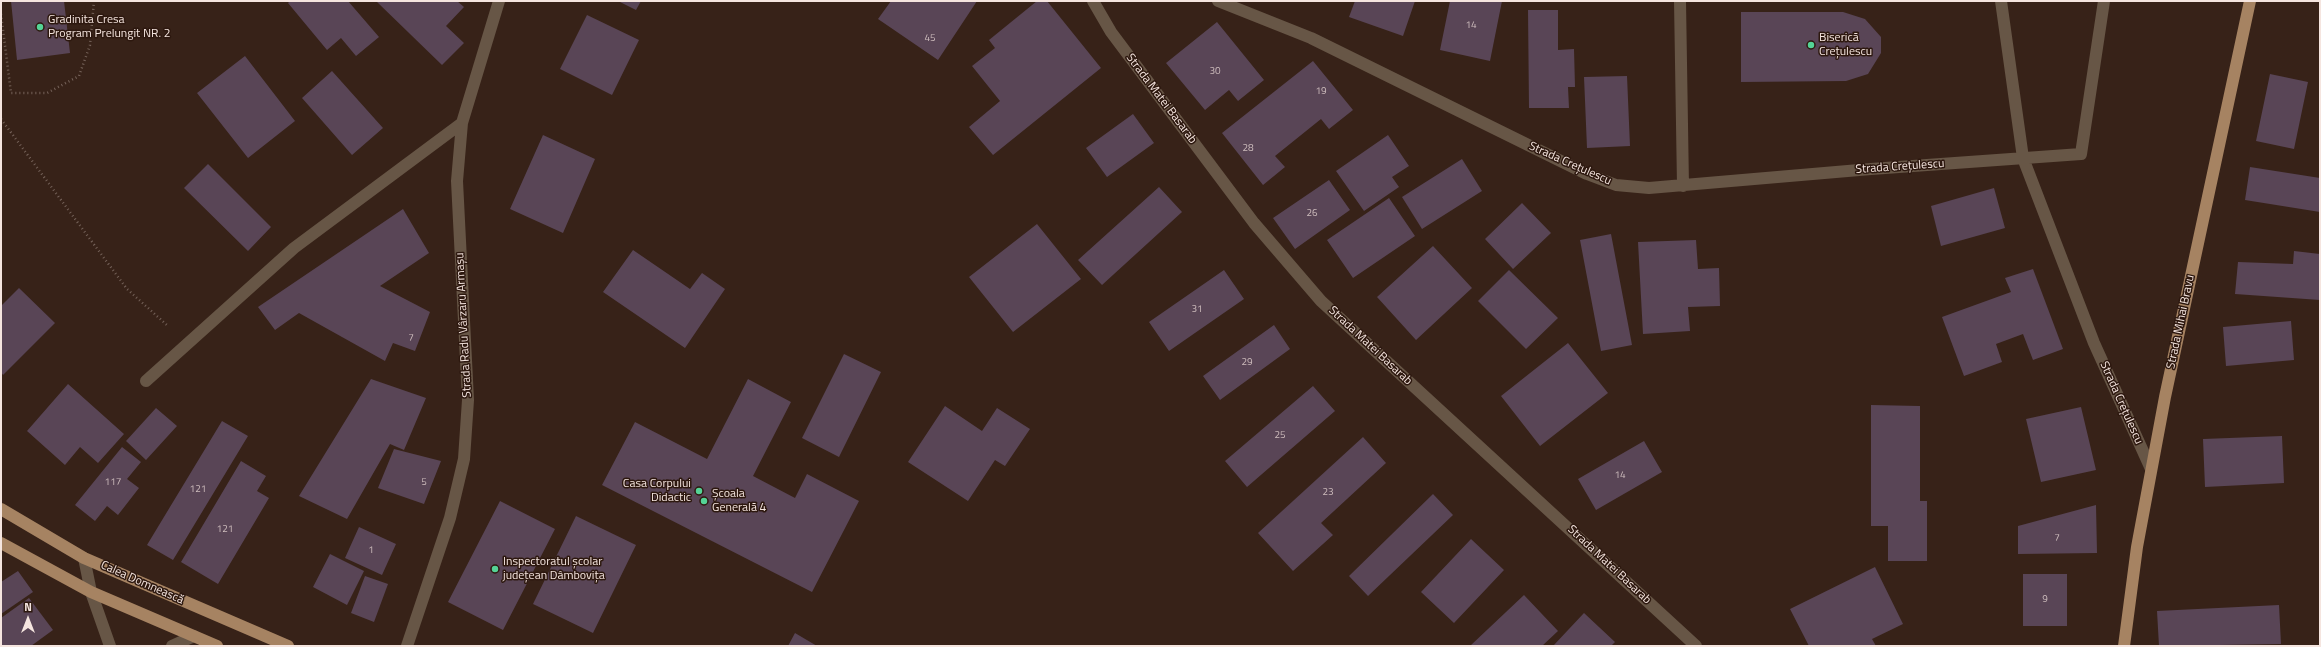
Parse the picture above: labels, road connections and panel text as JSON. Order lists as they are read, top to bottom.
{
  "streets": {
    "main road": ["Strada Mihai Bravu", "Calea Domnească"],
    "street": ["Strada Matei Basarab", "Strada Crețulescu", "Strada Radu Vârzaru Armașu"]
  },
  "crossings": [
    ["Strada Crețulescu", "Strada Mihai Bravu"]
  ],
  "places": [
    "Gradinita Cresa Program Prelungit NR. 2",
    "Biserică Crețulescu",
    "Casa Corpului Didactic",
    "Școala Generală 4",
    "Inspectoratul școlar județean Dâmbovița"
  ],
  "house_numbers": [
    "14",
    "45",
    "30",
    "19",
    "28",
    "26",
    "31",
    "7",
    "29",
    "25",
    "14",
    "117",
    "5",
    "121",
    "23",
    "121",
    "7",
    "1",
    "9"
  ],
  "north": "top"
}
